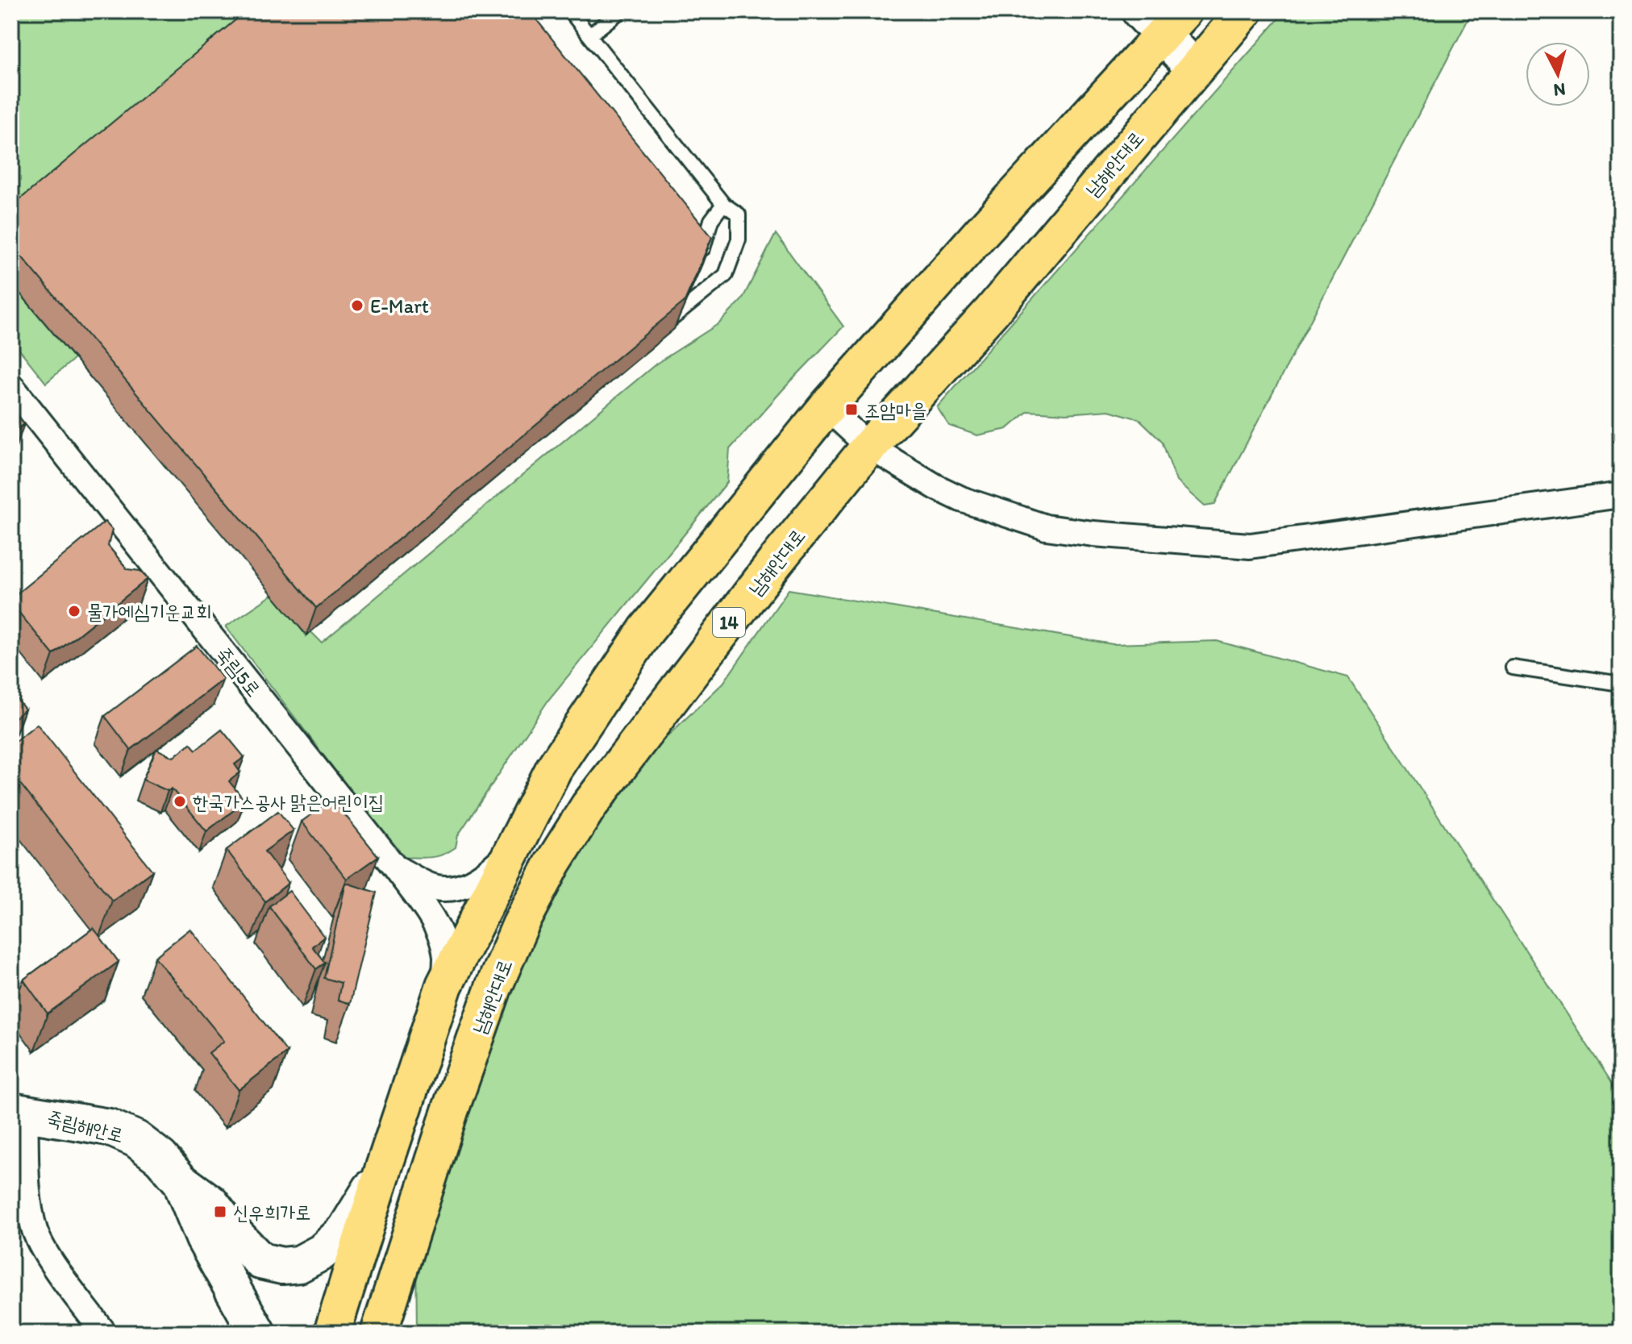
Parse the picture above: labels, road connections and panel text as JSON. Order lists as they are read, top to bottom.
{
  "streets": {
    "main road": ["남해안대로", "14"],
    "street": ["죽림5로", "죽림해안로"]
  },
  "places": {
    "other": ["E-Mart", "물가에심기운교회", "한국가스공사 맑은어린이집"],
    "transit": ["조암마을", "신우희가로"]
  },
  "north": "bottom"
}
